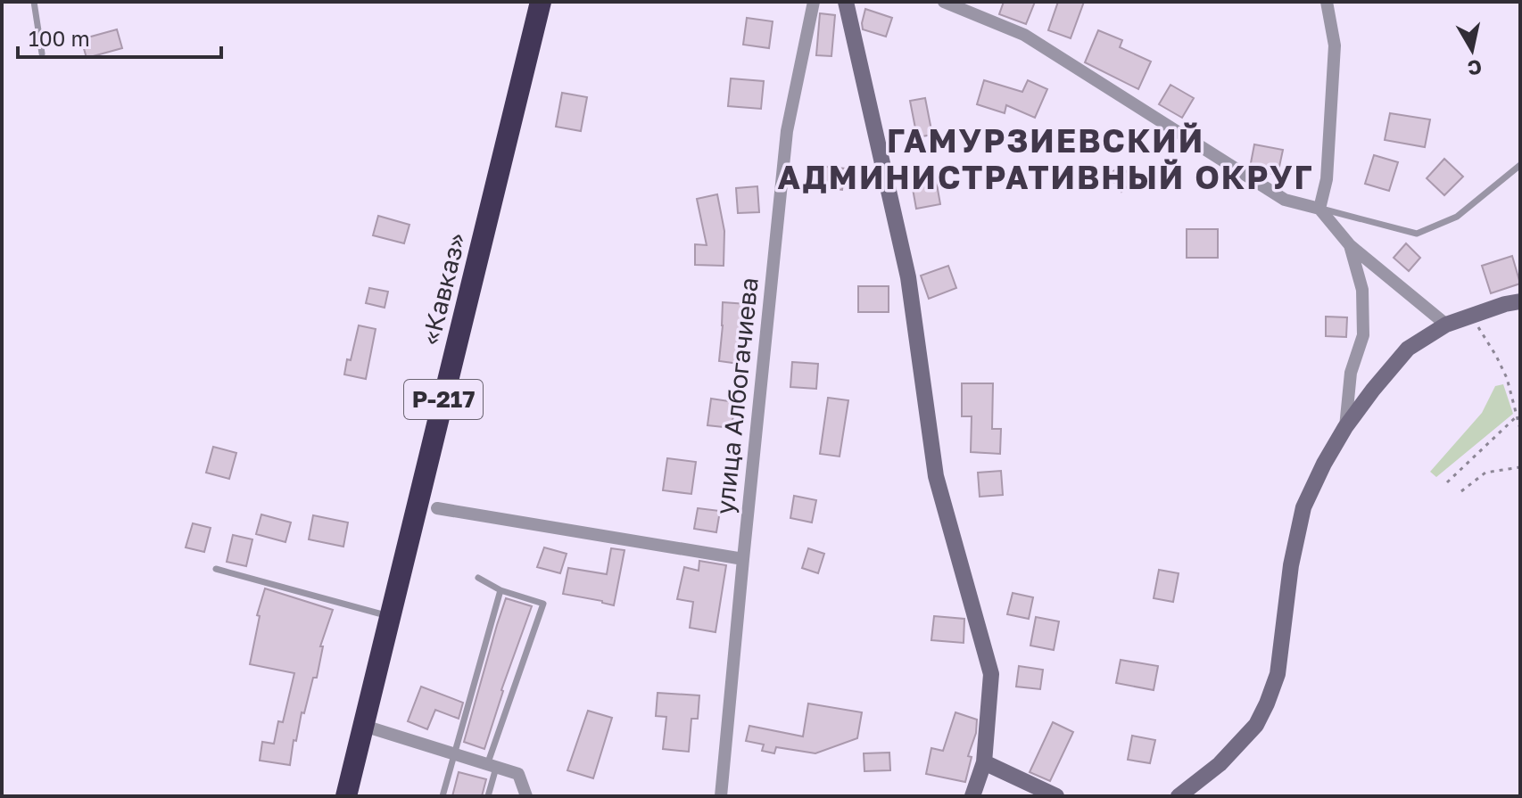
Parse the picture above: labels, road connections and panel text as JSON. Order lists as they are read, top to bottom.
{
  "streets": {
    "highway": ["«Кавказ»", "Р-217"],
    "street": ["улица Албогачиева"]
  },
  "districts": ["ГАМУРЗИЕВСКИЙ АДМИНИСТРАТИВНЫЙ ОКРУГ"],
  "scale_bar": "100 m",
  "north": "bottom"
}
